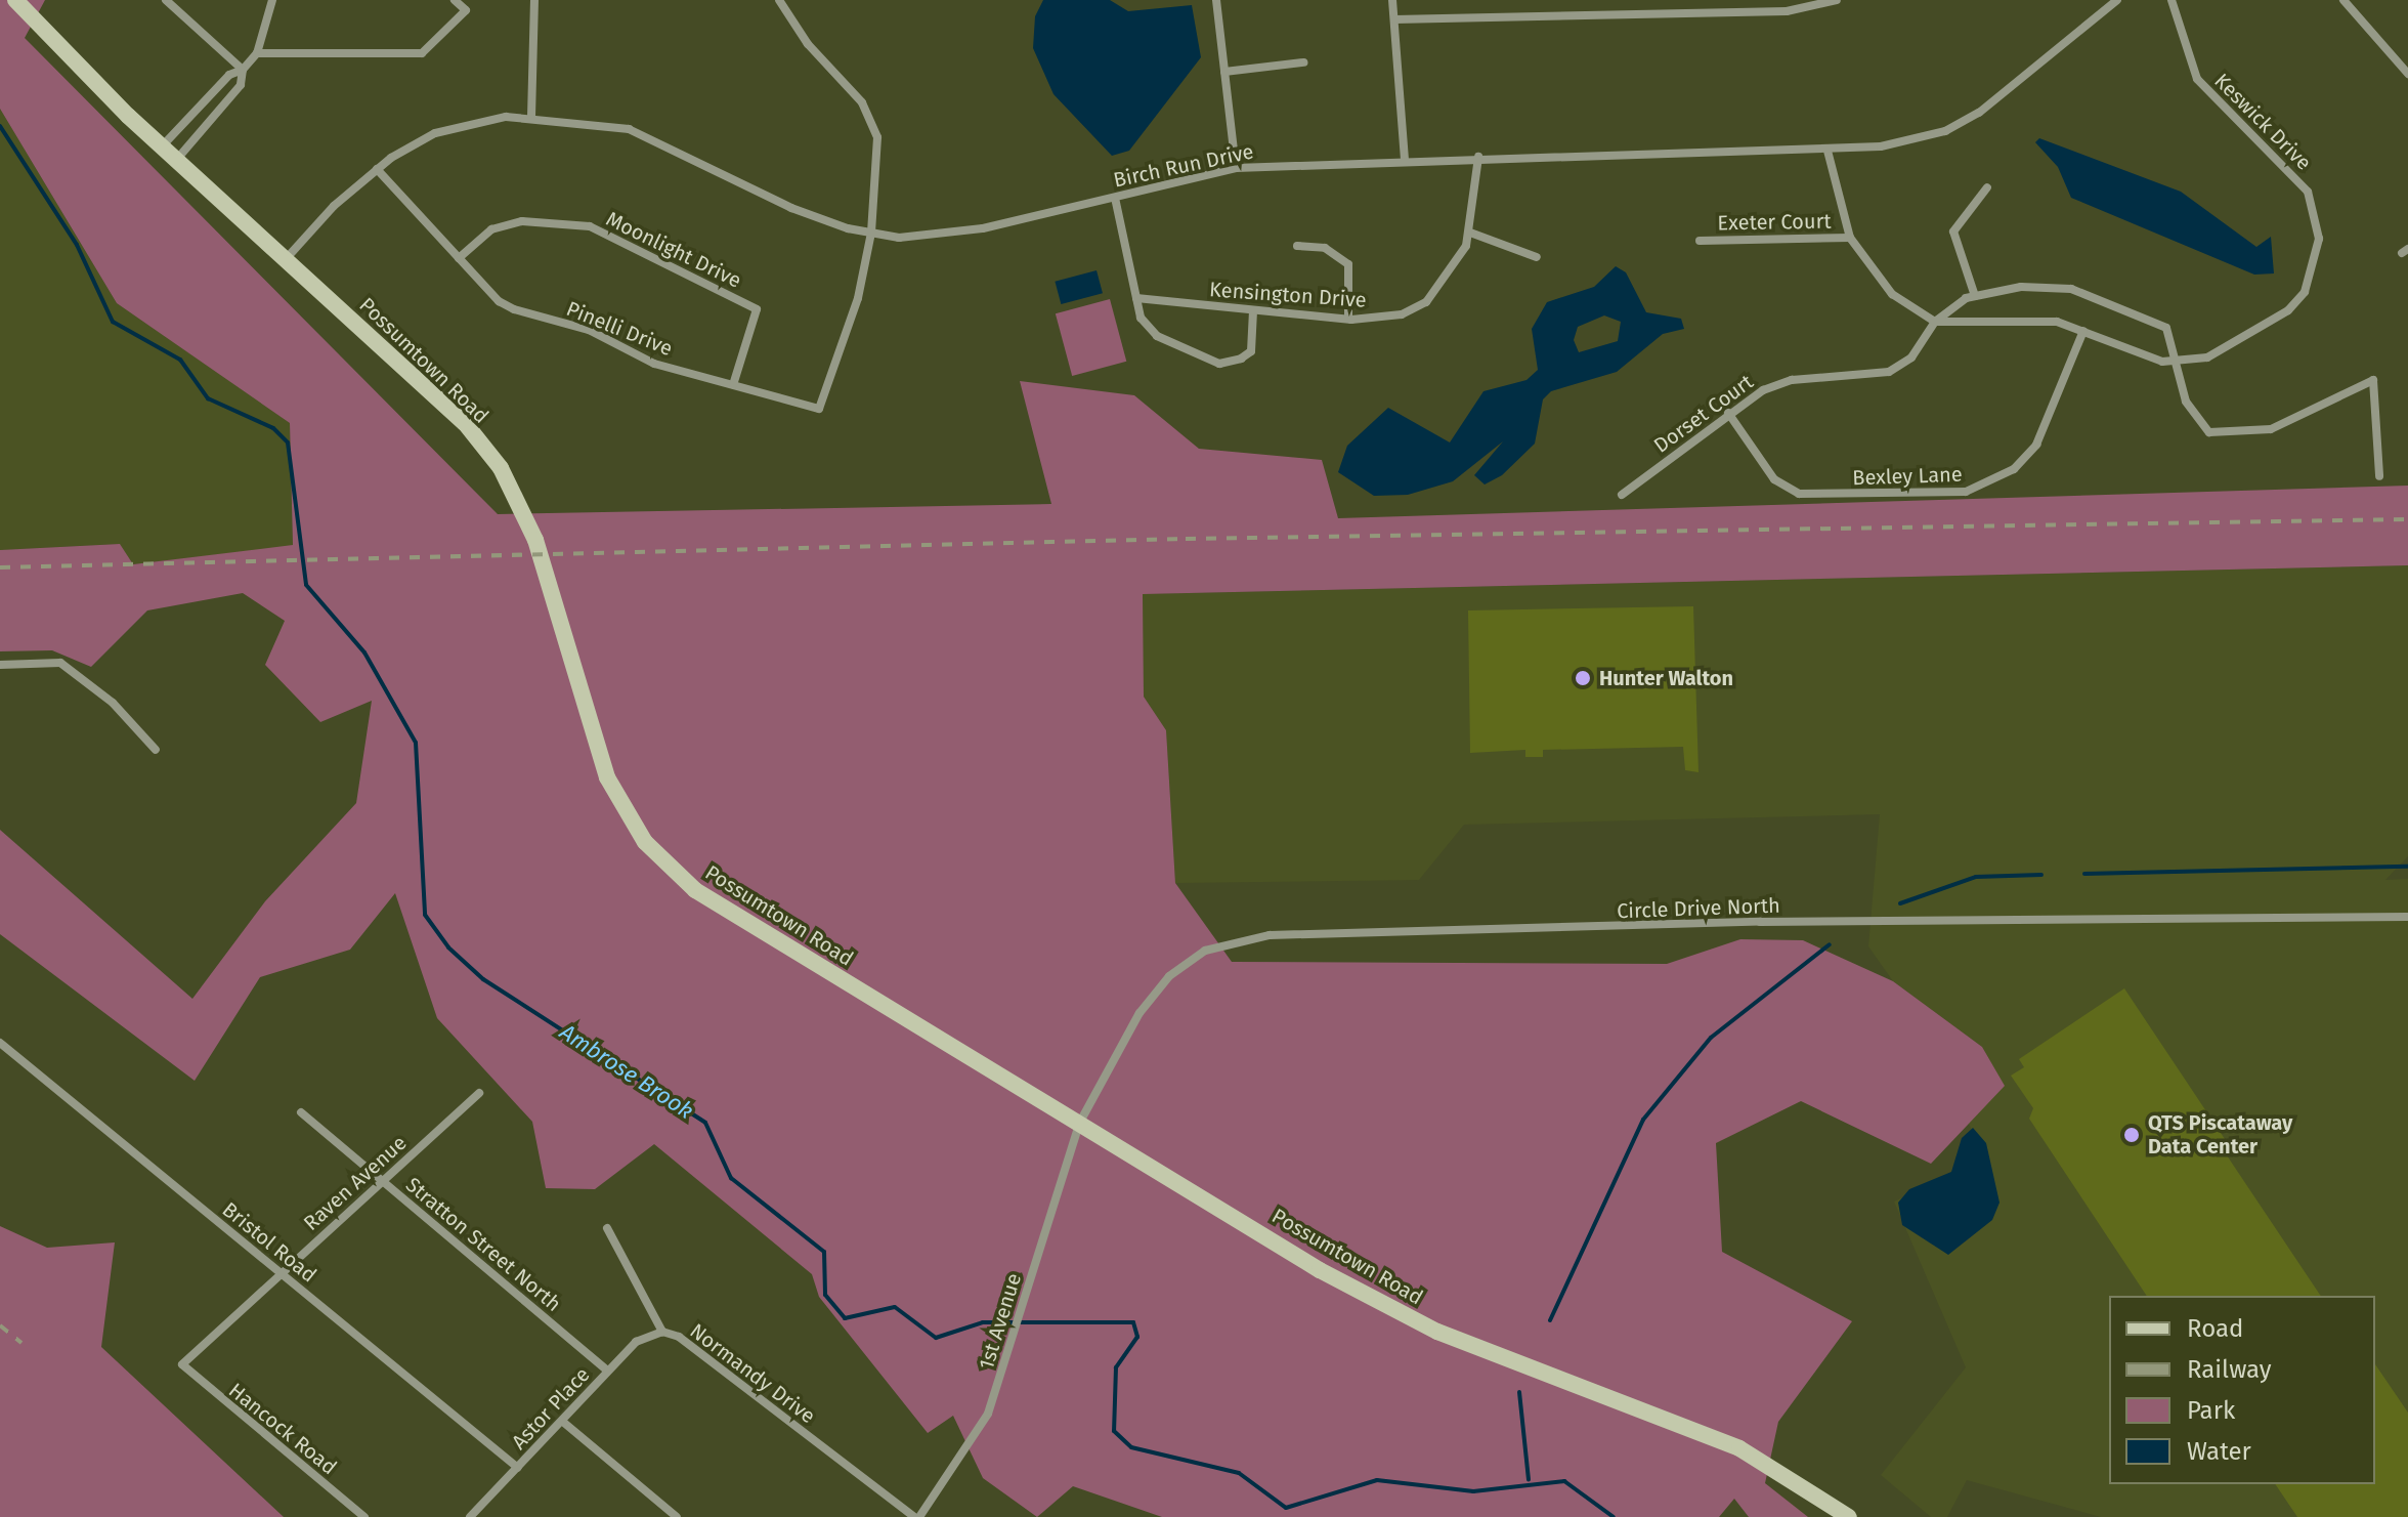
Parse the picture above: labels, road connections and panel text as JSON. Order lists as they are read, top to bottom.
{
  "streets": {
    "main road": ["Possumtown Road"],
    "street": [
      "Keswick Drive",
      "Birch Run Drive",
      "Exeter Court",
      "Moonlight Drive",
      "Kensington Drive",
      "Pinelli Drive",
      "Dorset Court",
      "Bexley Lane",
      "Circle Drive North",
      "Raven Avenue",
      "Bristol Road",
      "Stratton Street North",
      "1st Avenue",
      "Normandy Drive",
      "Astor Place",
      "Hancock Road"
    ]
  },
  "crossings": [
    ["Birch Run Drive", "Kensington Drive"],
    ["Birch Run Drive", "Pinelli Drive"],
    ["Birch Run Drive", "Possumtown Road"],
    ["Moonlight Drive", "Pinelli Drive"],
    ["Possumtown Road", "Circle Drive North"],
    ["Possumtown Road", "1st Avenue"],
    ["Dorset Court", "Bexley Lane"],
    ["Circle Drive North", "1st Avenue"],
    ["Raven Avenue", "Bristol Road"],
    ["Raven Avenue", "Stratton Street North"],
    ["Raven Avenue", "Hancock Road"],
    ["Bristol Road", "Astor Place"],
    ["Stratton Street North", "Astor Place"],
    ["1st Avenue", "Normandy Drive"],
    ["Normandy Drive", "Astor Place"]
  ],
  "water": ["Ambrose Brook"],
  "places": ["Hunter Walton", "QTS Piscataway Data Center"],
  "legend": [
    "Road",
    "Railway",
    "Park",
    "Water"
  ]
}
